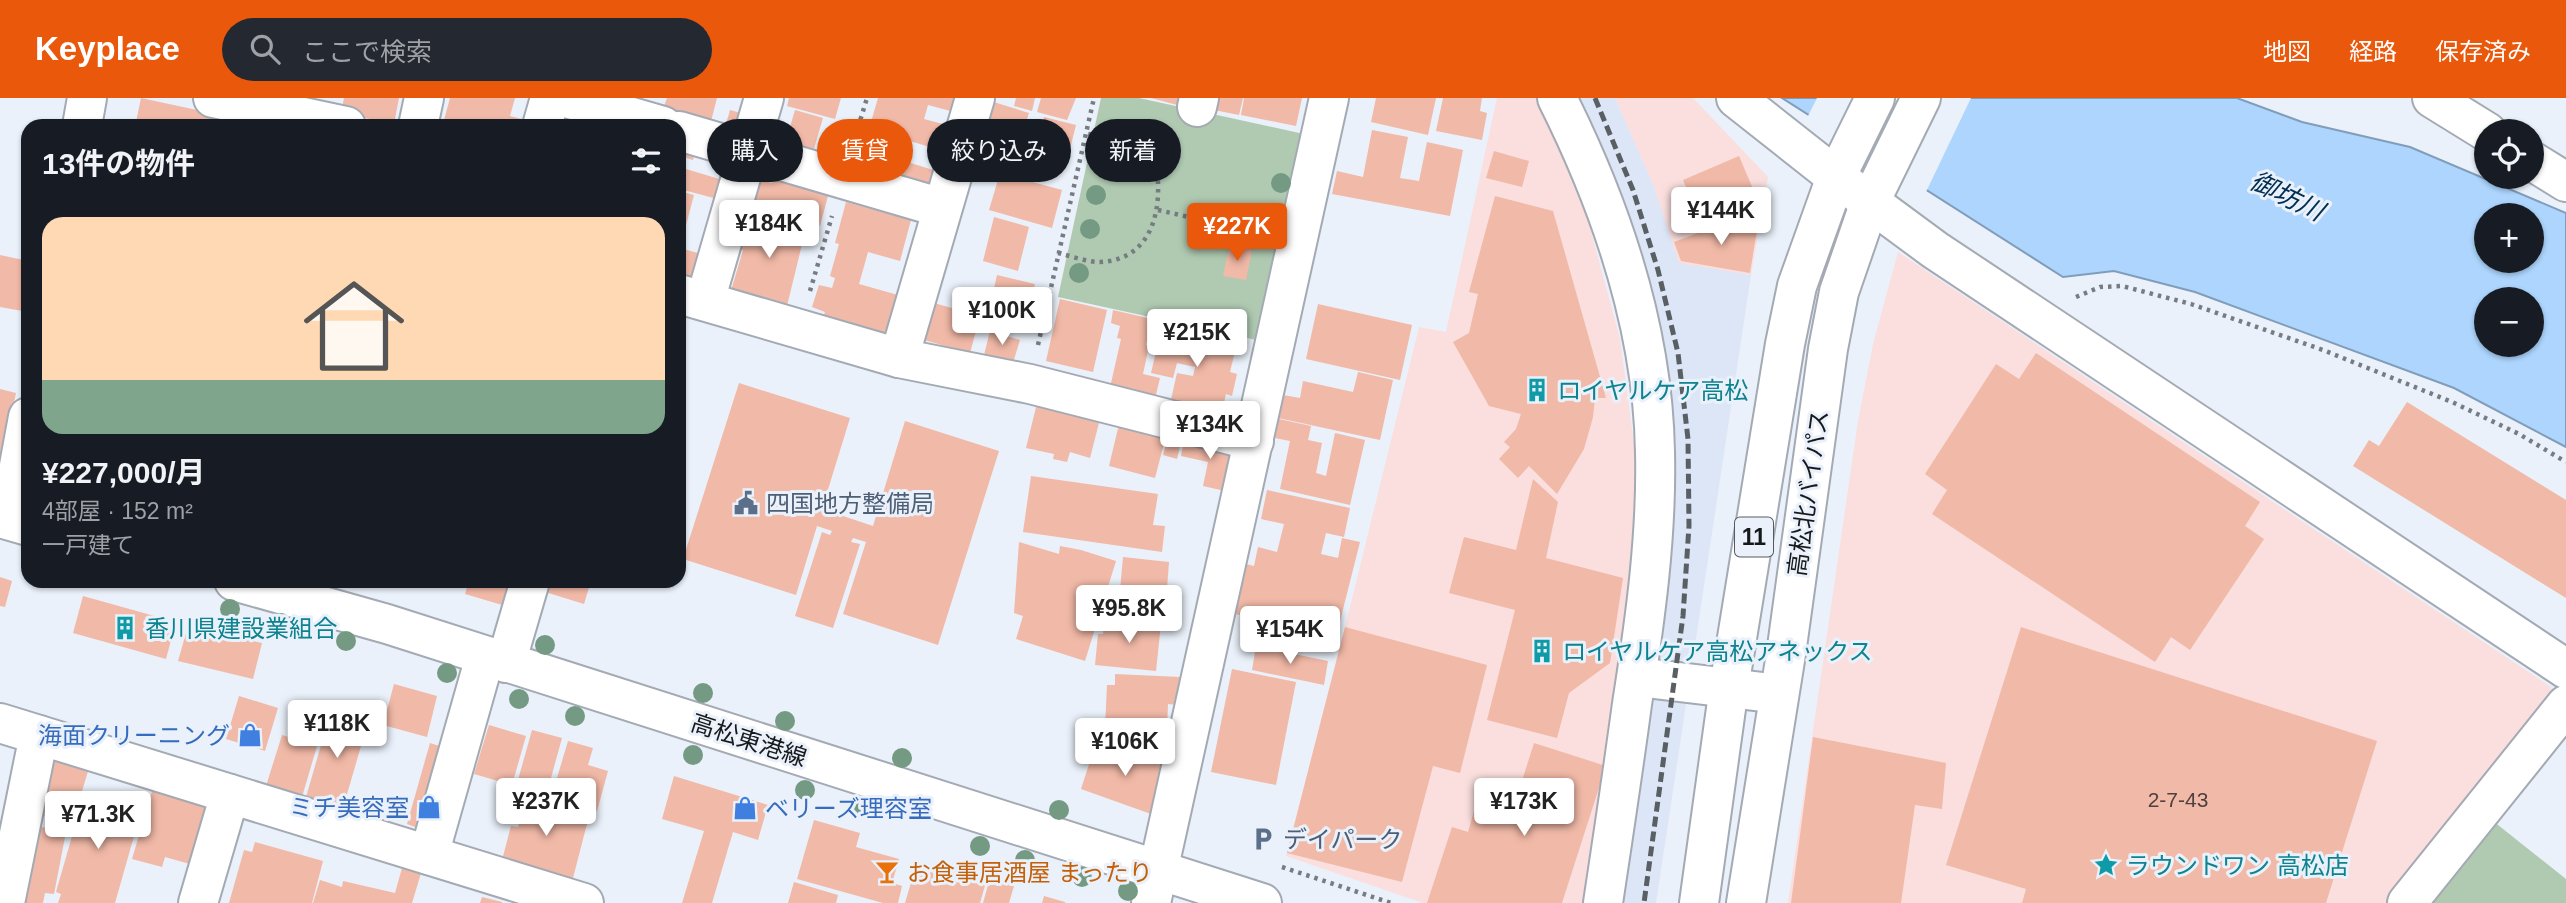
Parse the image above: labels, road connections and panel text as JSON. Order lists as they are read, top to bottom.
{
  "streets": {
    "main road": ["高松北バイパス", "11", "高松東港線"]
  },
  "water": ["御坊川"],
  "places": {
    "building": ["ロイヤルケア高松", "香川県建設業組合", "ロイヤルケア高松アネックス"],
    "public building": ["四国地方整備局"],
    "shop": ["海面クリーニング", "ミチ美容室", "ベリーズ理容室"],
    "parking": ["デイパーク"],
    "place": ["ラウンドワン 高松店"],
    "bar": ["お食事居酒屋 まったり"]
  },
  "house_numbers": ["2-7-43"],
  "page": {
    "header": "Keyplace",
    "search": "ここで検索",
    "nav": ["地図", "経路", "保存済み"],
    "map_buttons": ["+", "−"],
    "chip": [
      "購入",
      "賃貸",
      "絞り込み",
      "新着"
    ],
    "heading": "13件の物件",
    "price": [
      "¥144K",
      "¥184K",
      "¥227K",
      "¥100K",
      "¥215K",
      "¥134K",
      "¥95.8K",
      "¥154K",
      "¥118K",
      "¥106K",
      "¥237K",
      "¥173K",
      "¥71.3K"
    ],
    "list": [
      {
        "name": "¥227,000/月",
        "note": "4部屋 · 152 m² · 一戸建て"
      }
    ]
  }
}
